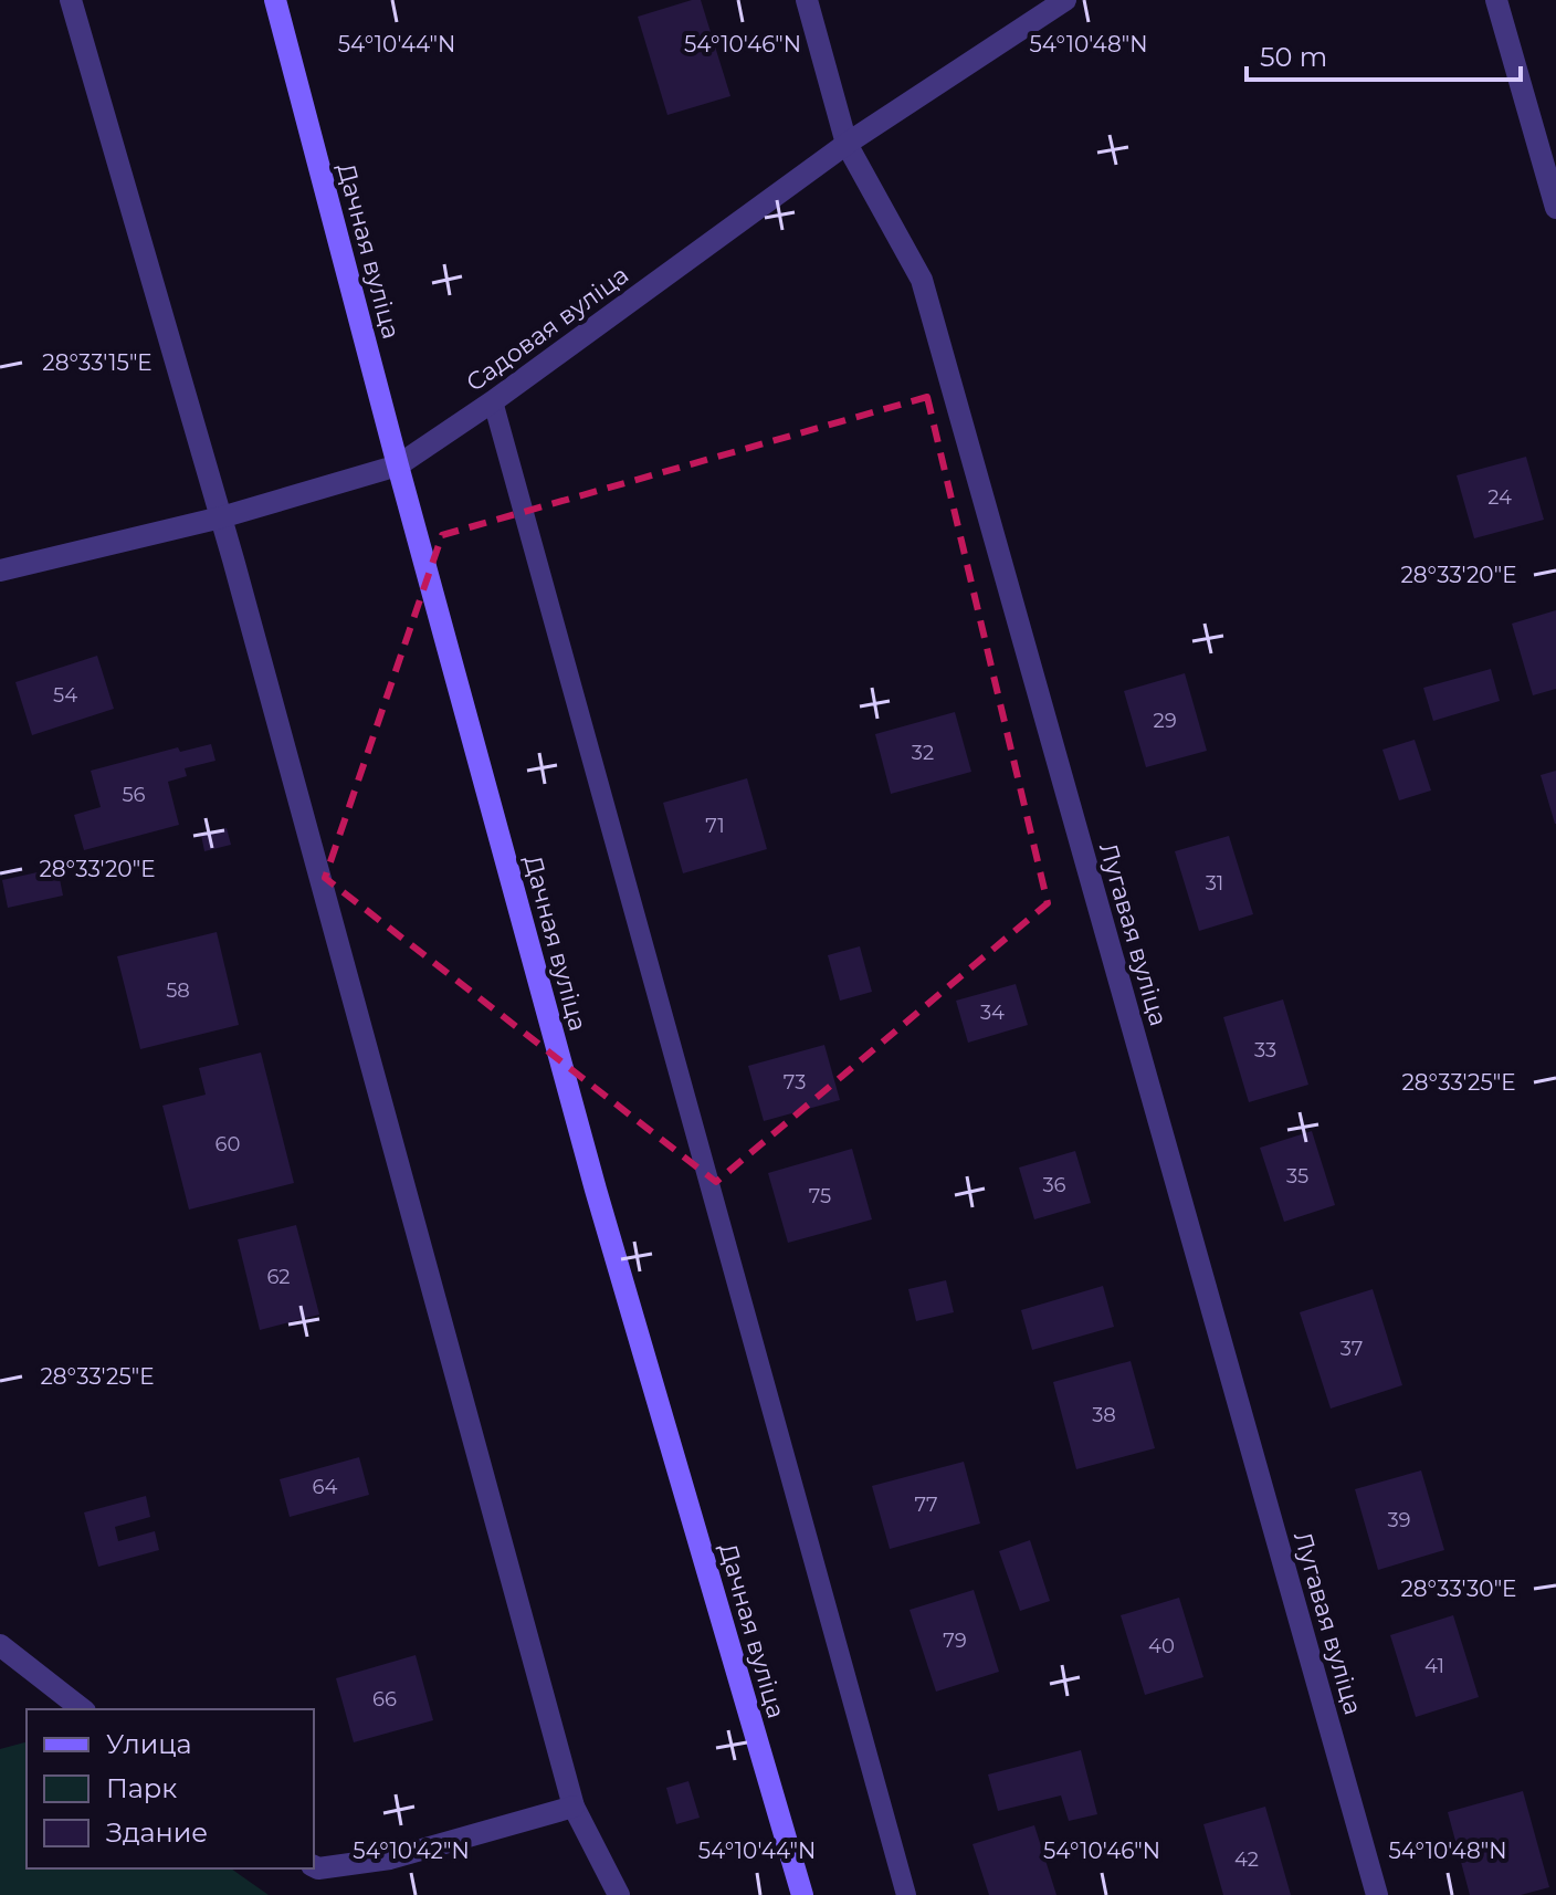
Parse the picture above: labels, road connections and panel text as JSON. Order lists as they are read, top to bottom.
{
  "streets": {
    "street": ["Дачная вуліца", "Садовая вуліца", "Лугавая вуліца"]
  },
  "crossings": [
    ["Дачная вуліца", "Садовая вуліца"],
    ["Садовая вуліца", "Лугавая вуліца"]
  ],
  "house_numbers": [
    "24",
    "54",
    "29",
    "32",
    "56",
    "71",
    "31",
    "58",
    "34",
    "33",
    "73",
    "60",
    "35",
    "36",
    "75",
    "62",
    "37",
    "38",
    "64",
    "77",
    "39",
    "79",
    "40",
    "41",
    "66",
    "42"
  ],
  "legend": ["Улица", "Парк", "Здание"],
  "scale_bar": "50 m",
  "coordinates": [
    "54°10'44\"N",
    "54°10'46\"N",
    "54°10'48\"N",
    "28°33'15\"E",
    "28°33'20\"E",
    "28°33'25\"E",
    "28°33'30\"E",
    "54°10'42\"N"
  ]
}
